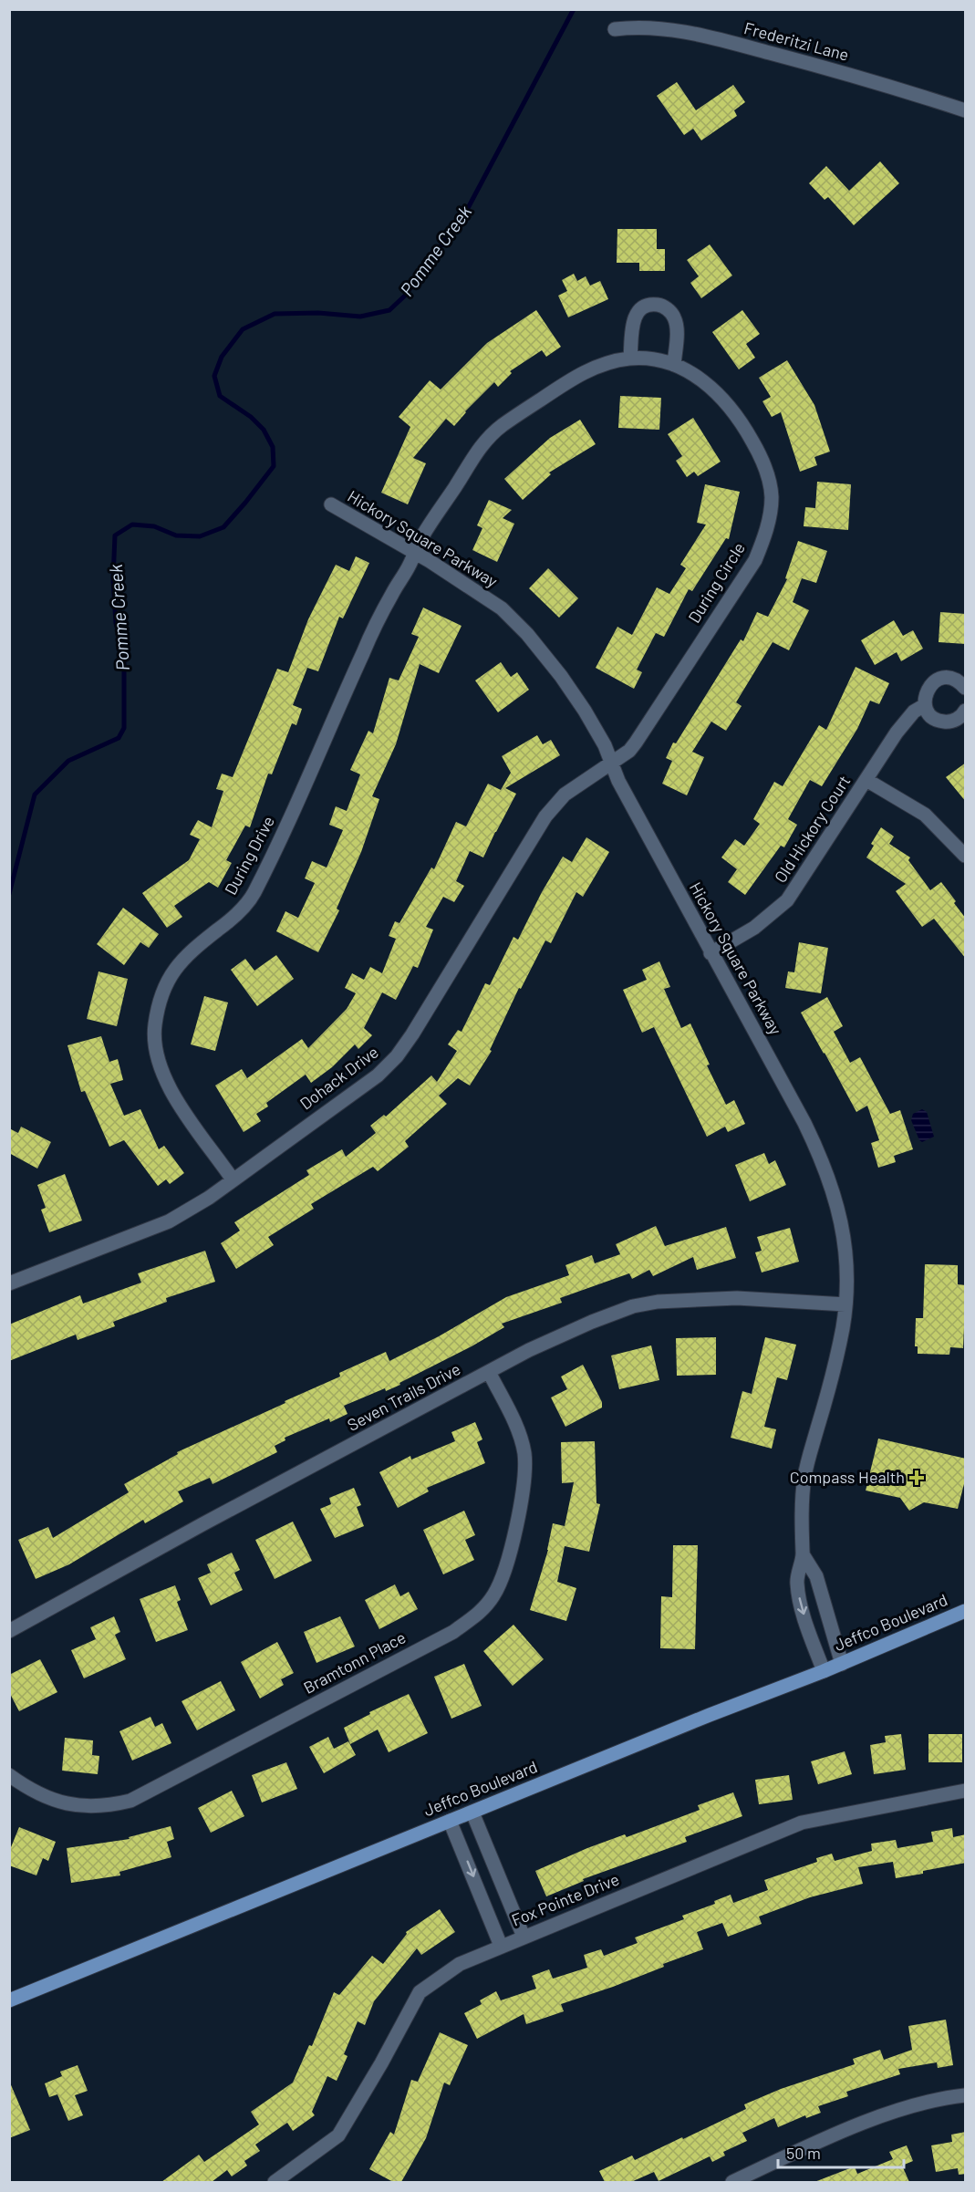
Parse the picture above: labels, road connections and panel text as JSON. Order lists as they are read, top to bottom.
{
  "streets": {
    "main road": ["Jeffco Boulevard"],
    "street": [
      "Frederitzi Lane",
      "Hickory Square Parkway",
      "During Circle",
      "Old Hickory Court",
      "During Drive",
      "Dohack Drive",
      "Seven Trails Drive",
      "Bramtonn Place",
      "Fox Pointe Drive"
    ]
  },
  "crossings": [
    ["Hickory Square Parkway", "During Circle"],
    ["Hickory Square Parkway", "Old Hickory Court"],
    ["Hickory Square Parkway", "During Drive"],
    ["Hickory Square Parkway", "Dohack Drive"],
    ["Hickory Square Parkway", "Seven Trails Drive"],
    ["Hickory Square Parkway", "Jeffco Boulevard"],
    ["During Circle", "During Drive"],
    ["During Circle", "Dohack Drive"],
    ["During Drive", "Dohack Drive"],
    ["Seven Trails Drive", "Bramtonn Place"]
  ],
  "water": ["Pomme Creek"],
  "places": {
    "health": ["Compass Health"]
  },
  "scale_bar": "50 m"
}
